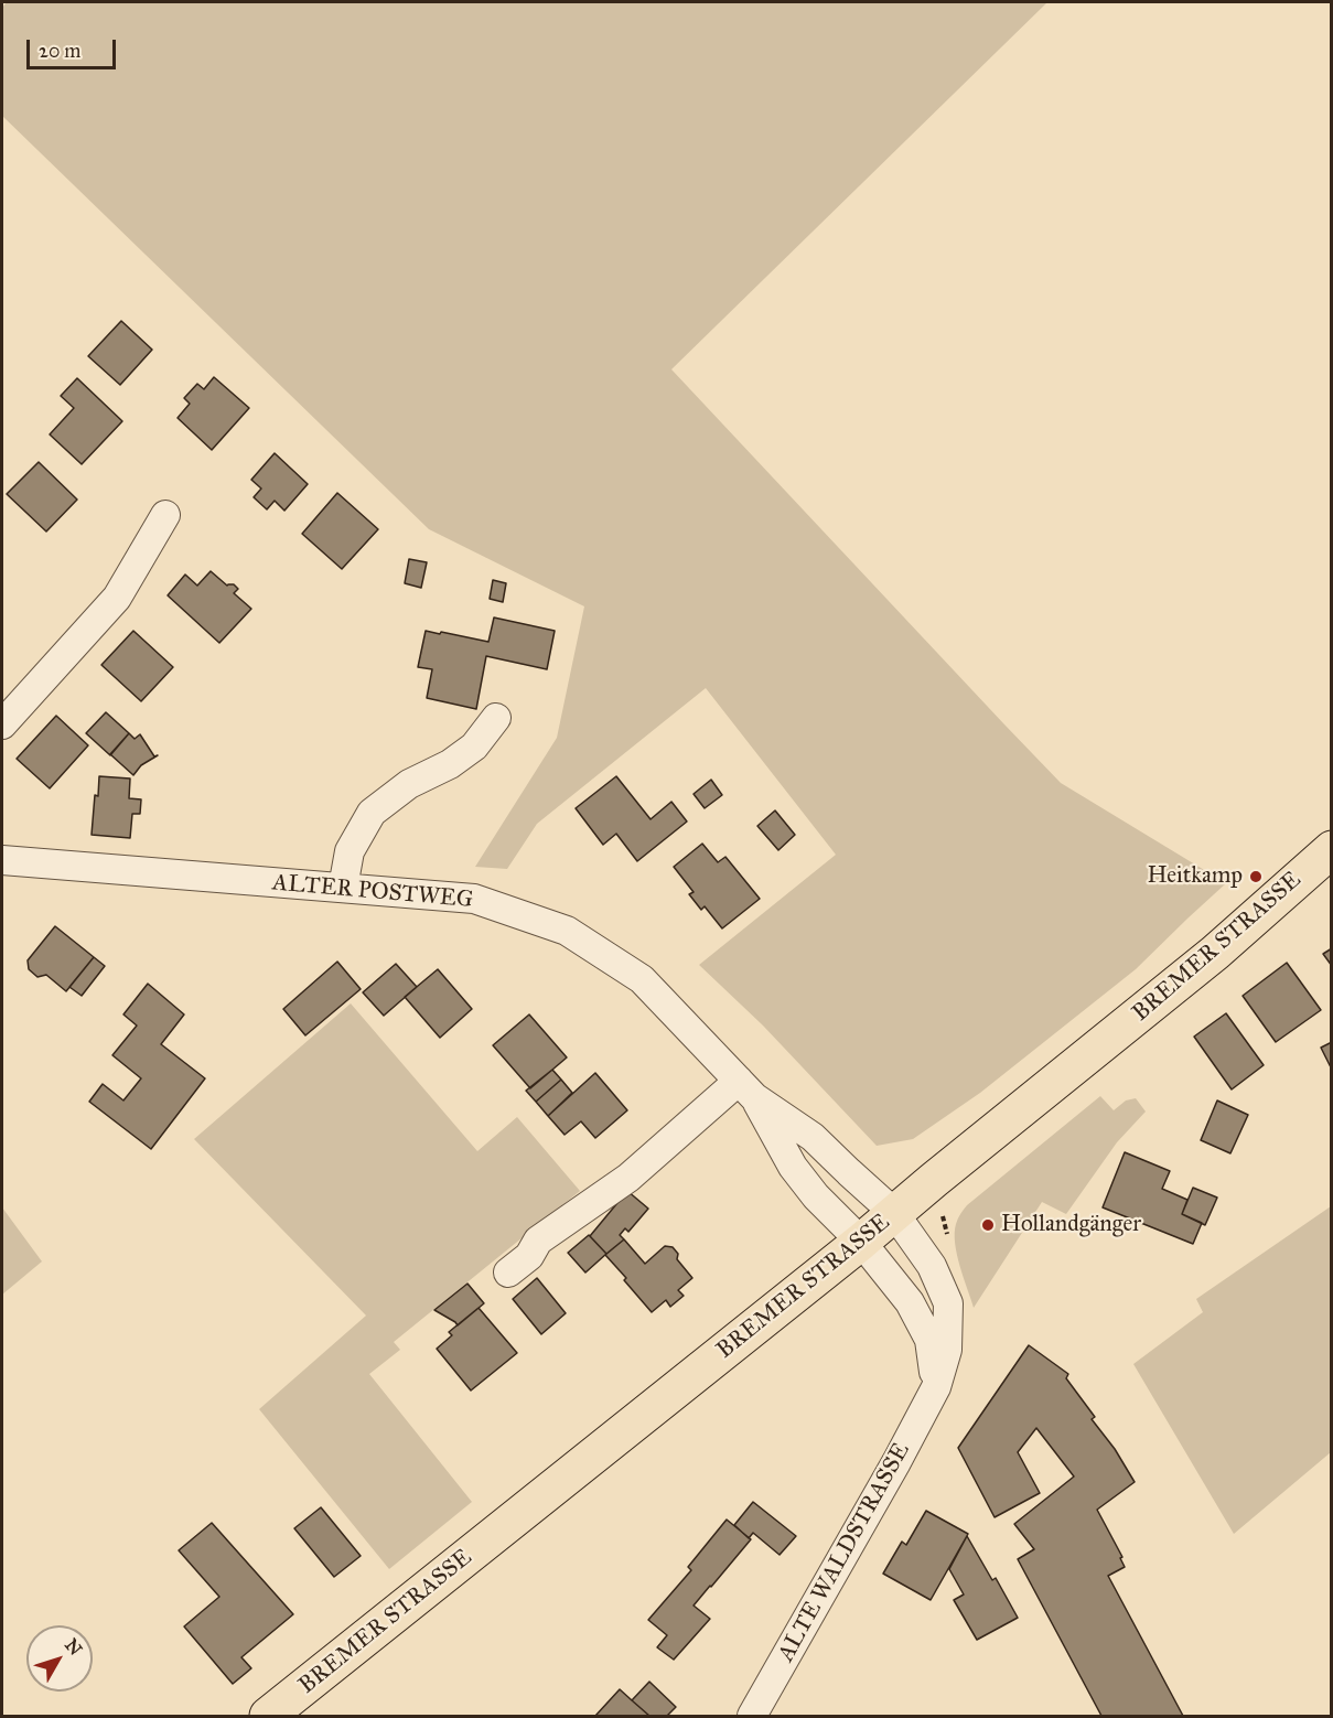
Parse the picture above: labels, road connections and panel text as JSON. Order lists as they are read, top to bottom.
{
  "streets": {
    "main road": ["BREMER STRASSE"],
    "street": ["ALTER POSTWEG", "ALTE WALDSTRASSE"]
  },
  "crossings": [
    ["ALTER POSTWEG", "BREMER STRASSE"],
    ["ALTER POSTWEG", "ALTE WALDSTRASSE"],
    ["BREMER STRASSE", "ALTE WALDSTRASSE"]
  ],
  "places": ["Heitkamp", "Hollandgänger"],
  "scale_bar": "20 m",
  "north": "top right"
}
